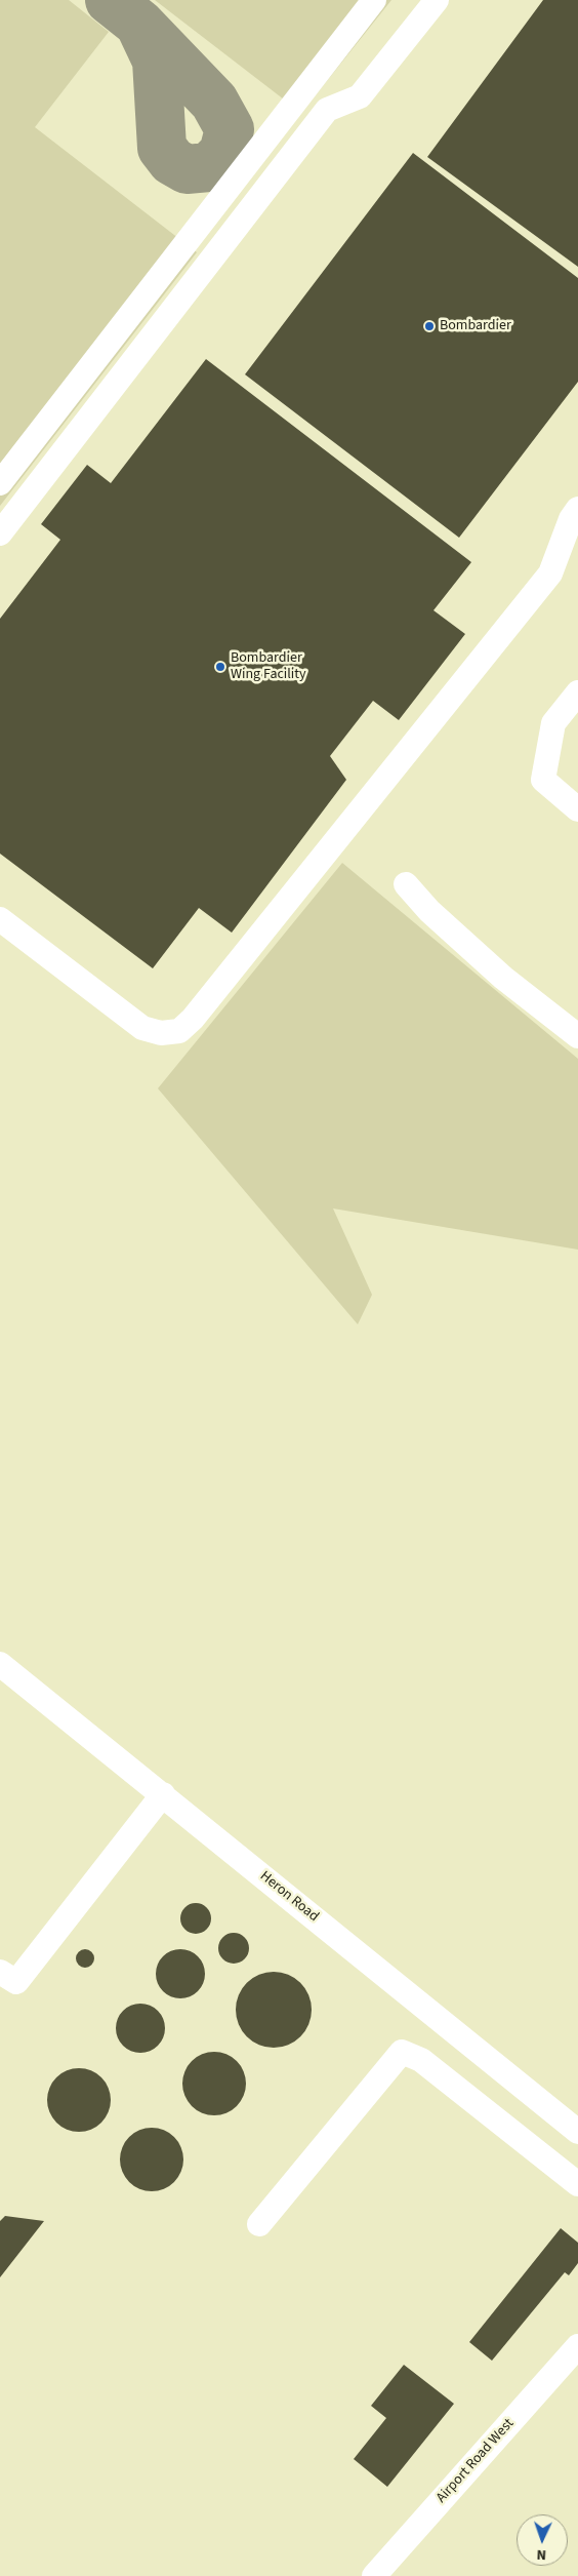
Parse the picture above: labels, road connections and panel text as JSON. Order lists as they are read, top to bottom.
{
  "streets": {
    "street": ["Heron Road", "Airport Road West"]
  },
  "places": ["Bombardier", "Bombardier Wing Facility"],
  "north": "bottom"
}
